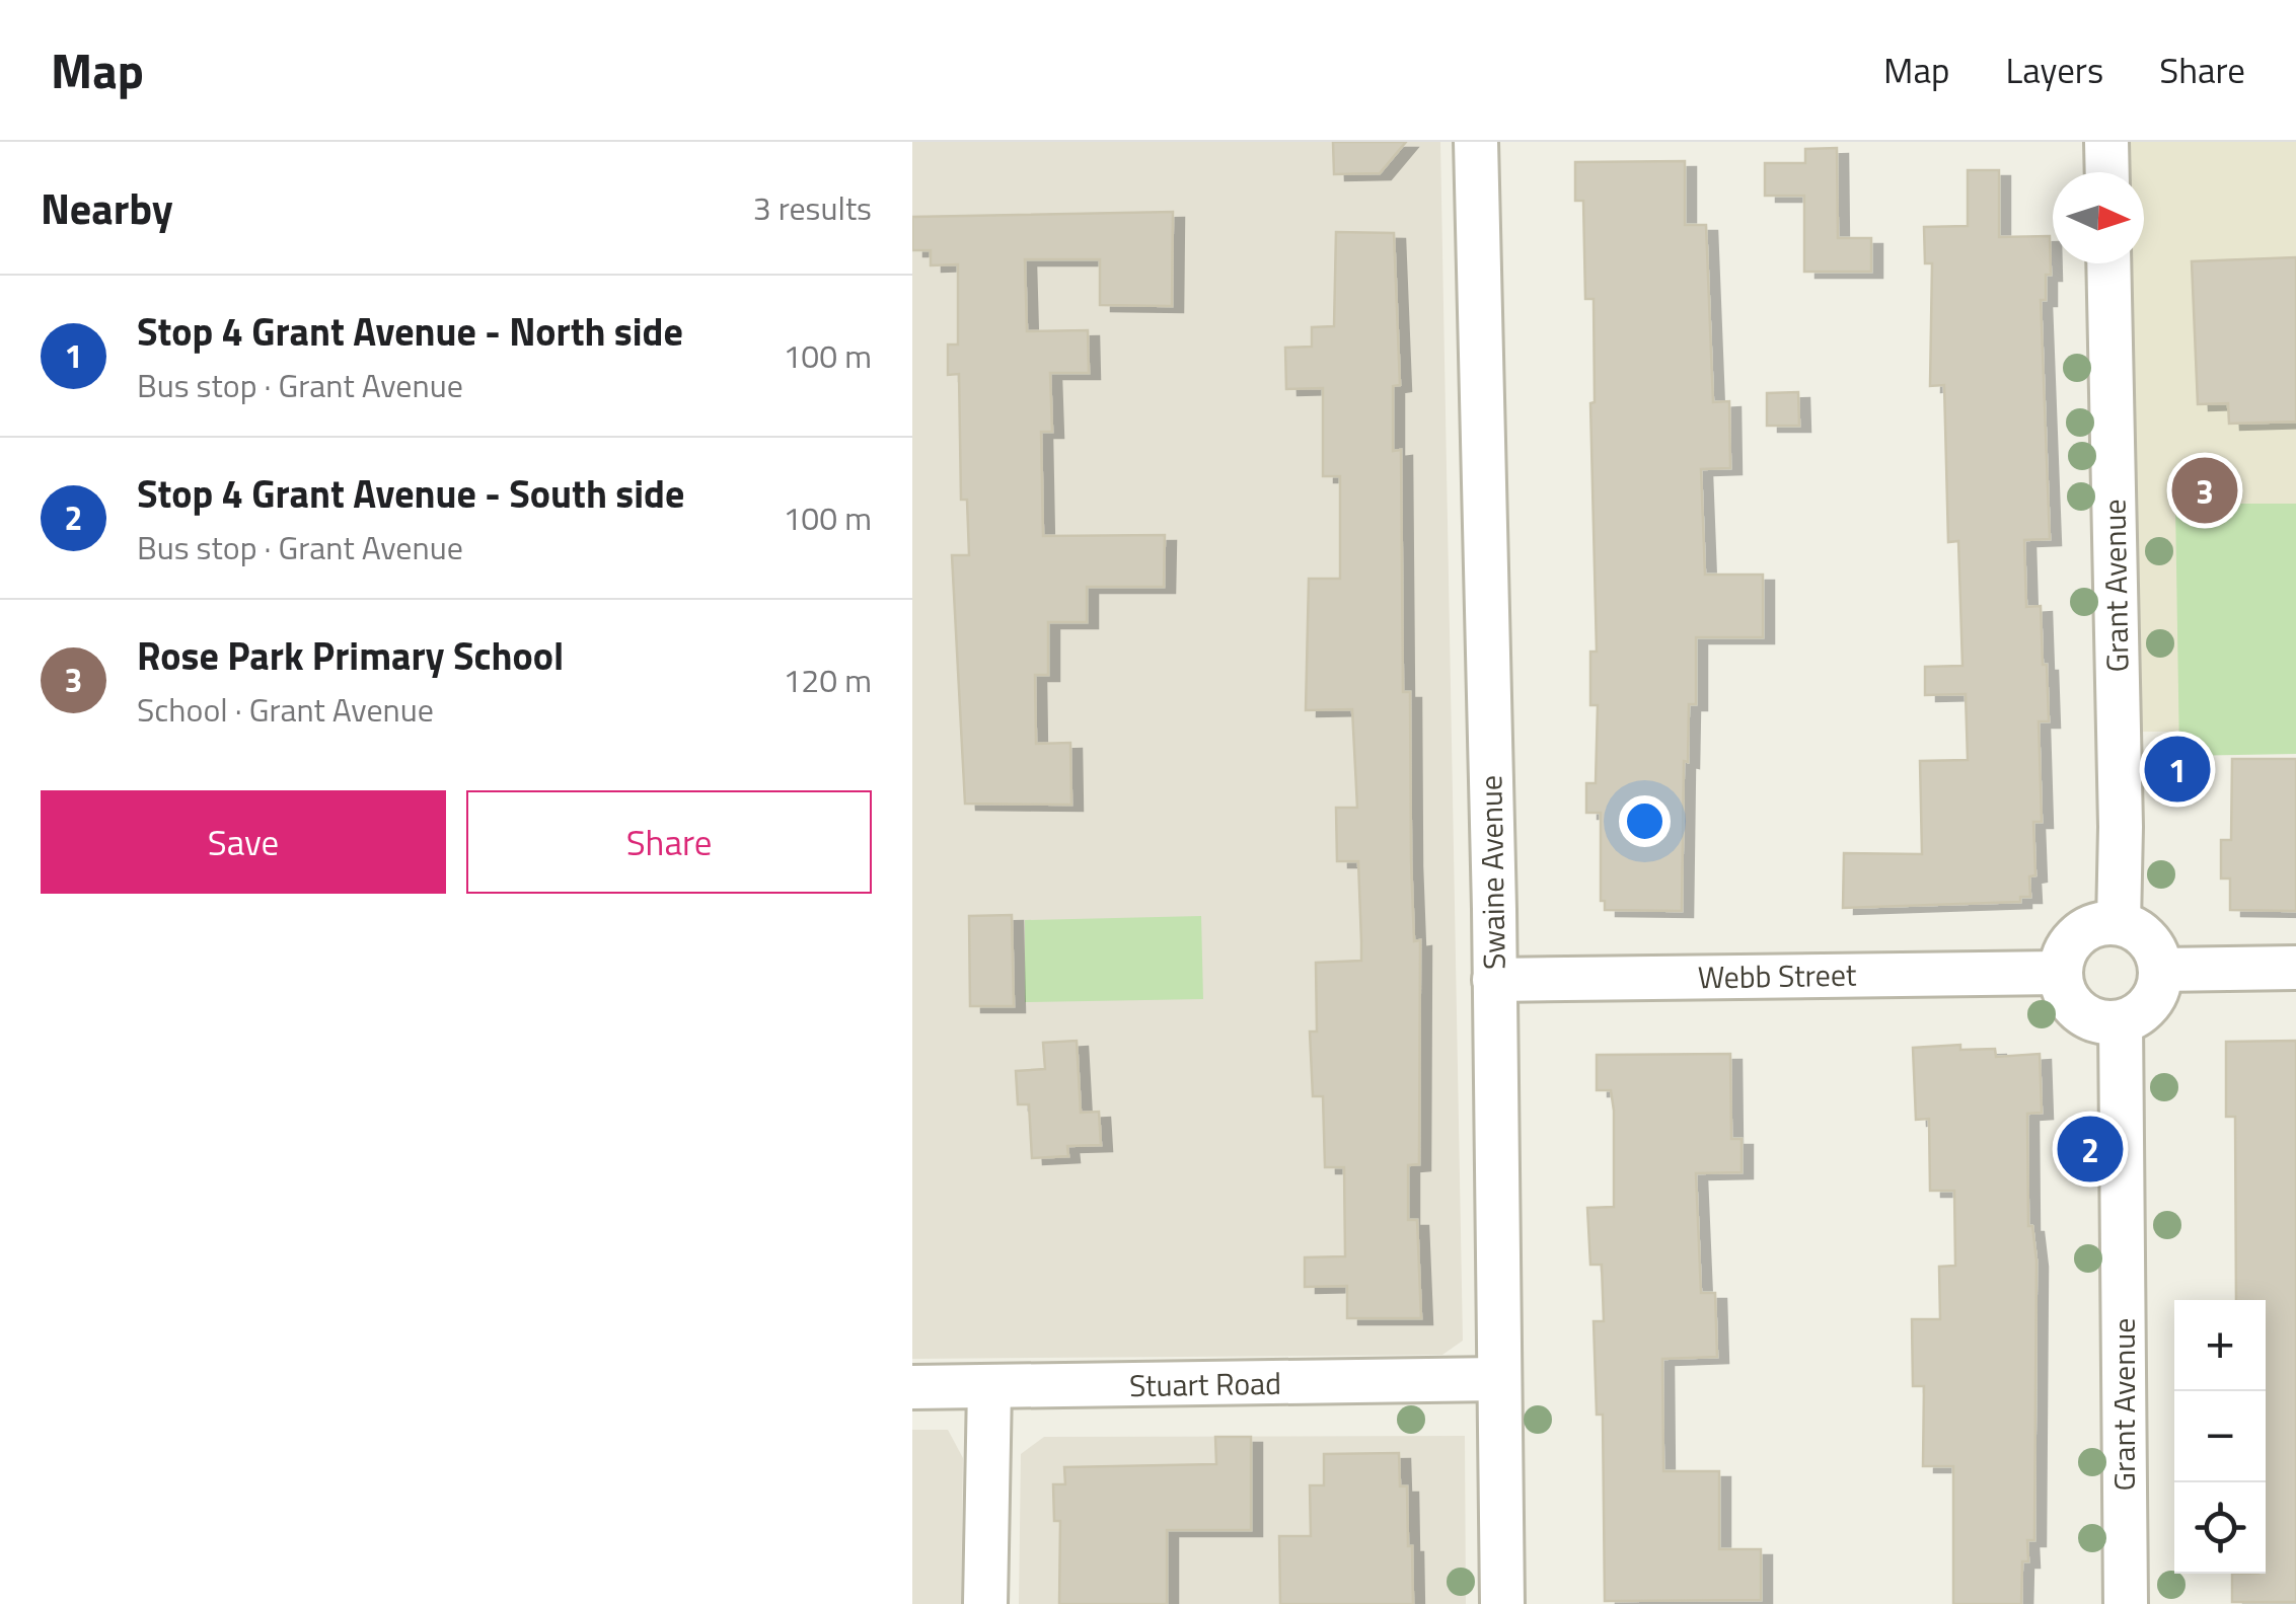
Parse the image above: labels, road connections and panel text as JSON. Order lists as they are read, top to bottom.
{
  "streets": {
    "street": [
      "Grant Avenue",
      "Swaine Avenue",
      "Webb Street",
      "Stuart Road"
    ]
  },
  "crossings": [
    ["Grant Avenue", "Webb Street"],
    ["Swaine Avenue", "Webb Street"],
    ["Swaine Avenue", "Stuart Road"]
  ],
  "north": "right",
  "page": {
    "header": "Map",
    "nav": ["Map", "Layers", "Share"],
    "heading": ["Nearby", "3 results"],
    "list": [
      {
        "mark": "1",
        "name": "Stop 4 Grant Avenue - North side",
        "note": "Bus stop · Grant Avenue",
        "value": "100 m"
      },
      {
        "mark": "2",
        "name": "Stop 4 Grant Avenue - South side",
        "note": "Bus stop · Grant Avenue",
        "value": "100 m"
      },
      {
        "mark": "3",
        "name": "Rose Park Primary School",
        "note": "School · Grant Avenue",
        "value": "120 m"
      }
    ],
    "pins": ["3", "1", "2"],
    "buttons": ["Save", "Share"],
    "map_buttons": ["+", "−"]
  }
}
